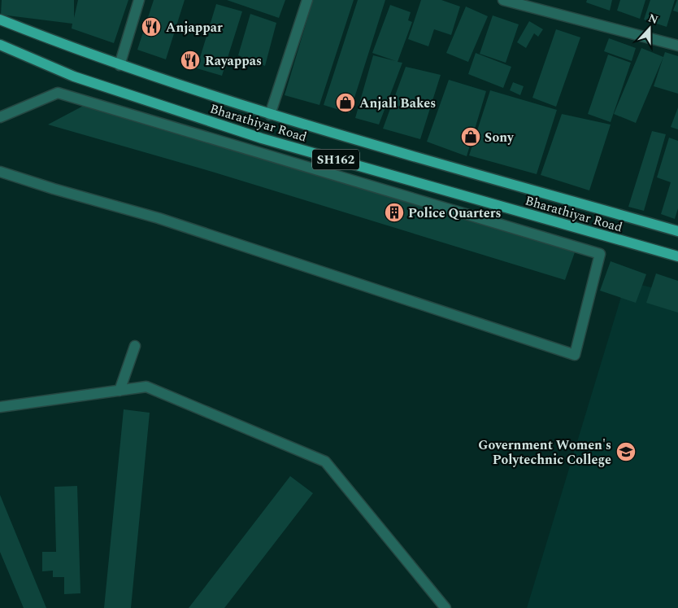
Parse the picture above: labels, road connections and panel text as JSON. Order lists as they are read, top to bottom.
{
  "streets": {
    "main road": ["Bharathiyar Road", "SH162"]
  },
  "places": {
    "restaurant": ["Anjappar", "Rayappas"],
    "shop": ["Anjali Bakes", "Sony"],
    "building": ["Police Quarters"],
    "school or university": ["Government Women's Polytechnic College"]
  },
  "north": "top"
}
